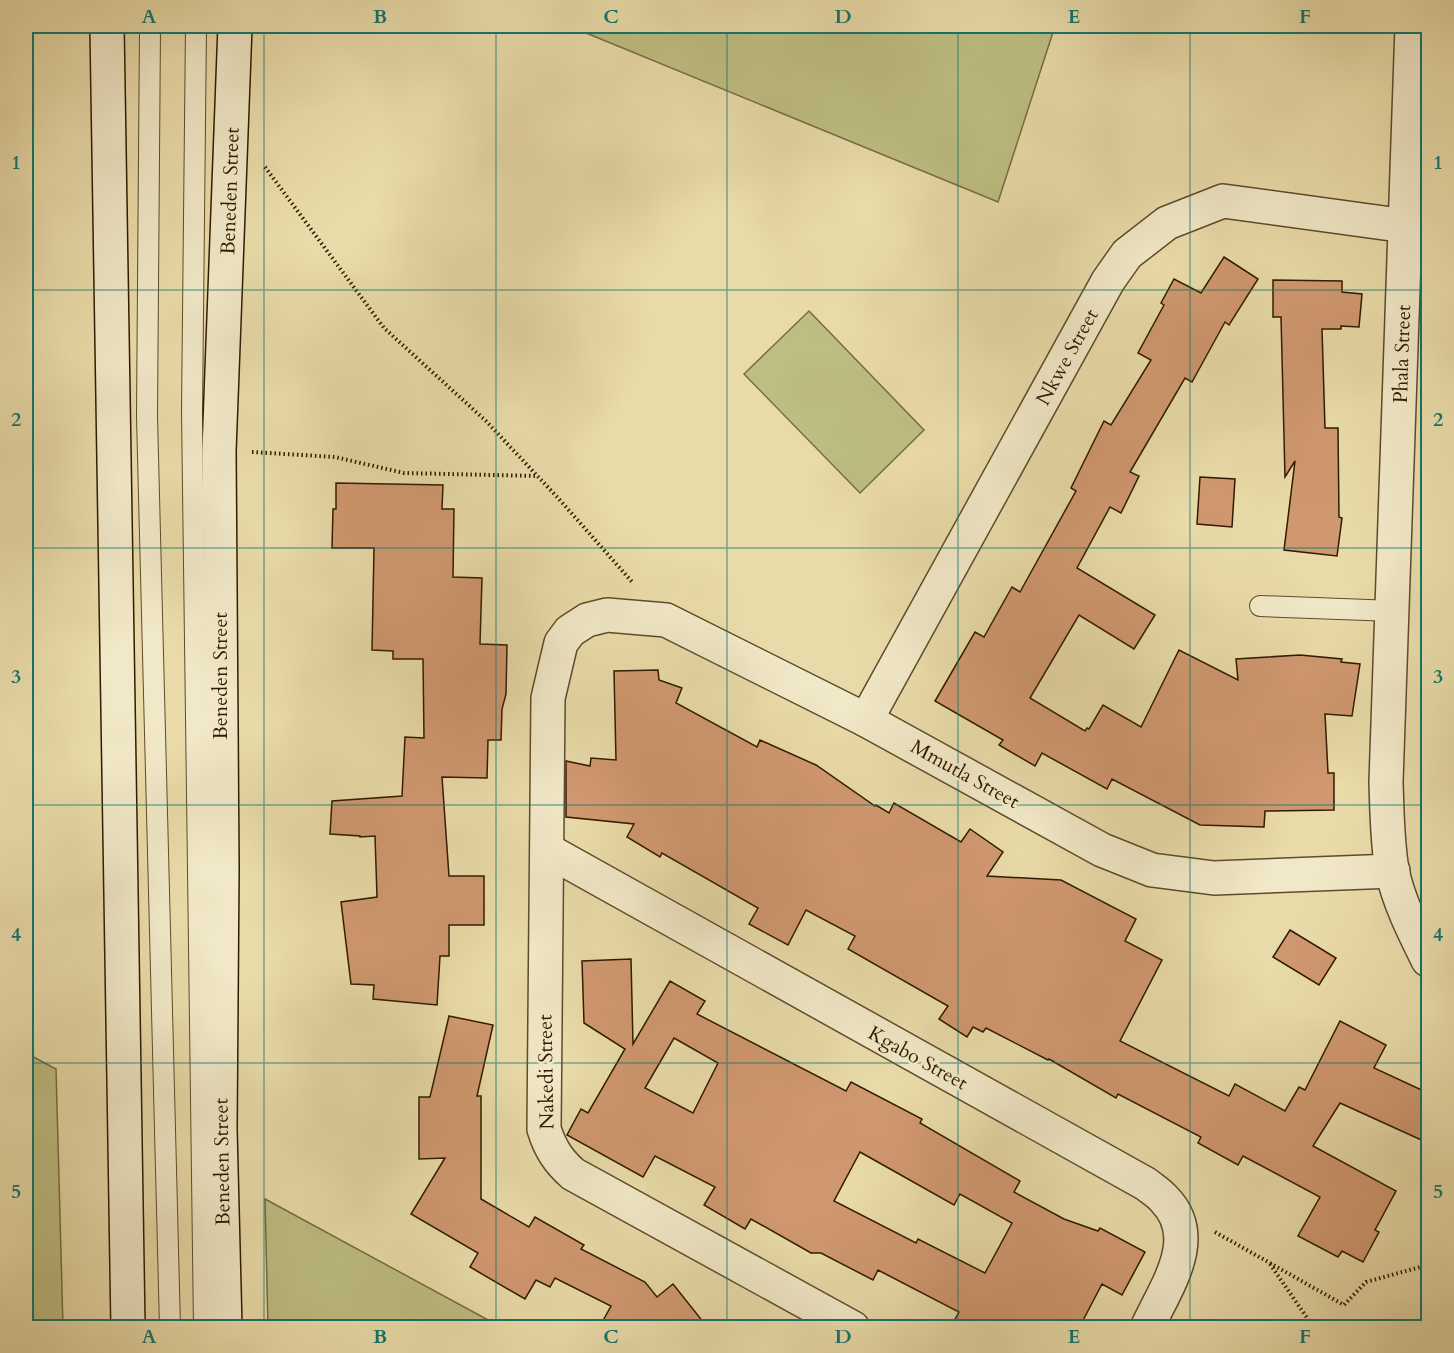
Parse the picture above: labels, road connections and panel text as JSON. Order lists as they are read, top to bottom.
{
  "streets": {
    "street": [
      "Beneden Street",
      "Phala Street",
      "Nkwe Street",
      "Mmutla Street",
      "Kgabo Street",
      "Nakedi Street"
    ]
  },
  "crossings": [
    ["Phala Street", "Nkwe Street"],
    ["Phala Street", "Mmutla Street"],
    ["Nkwe Street", "Mmutla Street"],
    ["Mmutla Street", "Nakedi Street"],
    ["Kgabo Street", "Nakedi Street"]
  ],
  "grid": {
    "columns": [
      "A",
      "B",
      "C",
      "D",
      "E",
      "F"
    ],
    "rows": [
      "1",
      "2",
      "3",
      "4",
      "5"
    ]
  }
}
